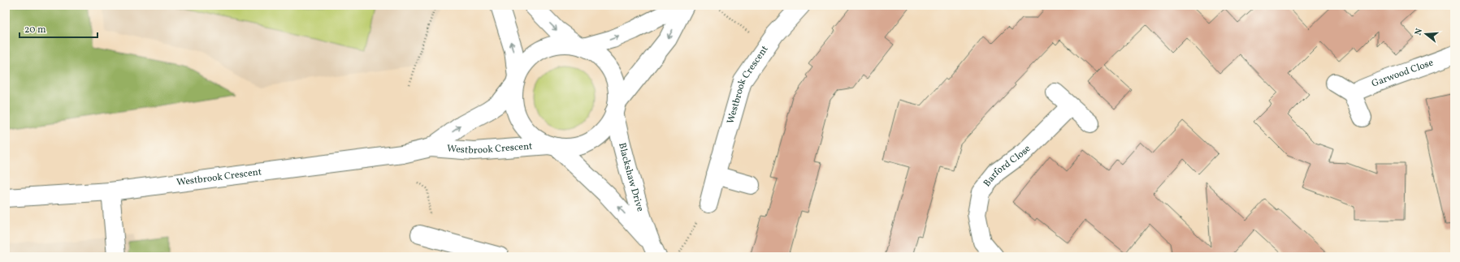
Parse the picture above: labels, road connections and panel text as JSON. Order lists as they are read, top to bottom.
{
  "streets": {
    "street": [
      "Garwood Close",
      "Westbrook Crescent",
      "Barford Close",
      "Blackshaw Drive"
    ]
  },
  "crossings": [
    ["Westbrook Crescent", "Blackshaw Drive"]
  ],
  "one_way": ["Blackshaw Drive"],
  "scale_bar": "20 m",
  "north": "left"
}
